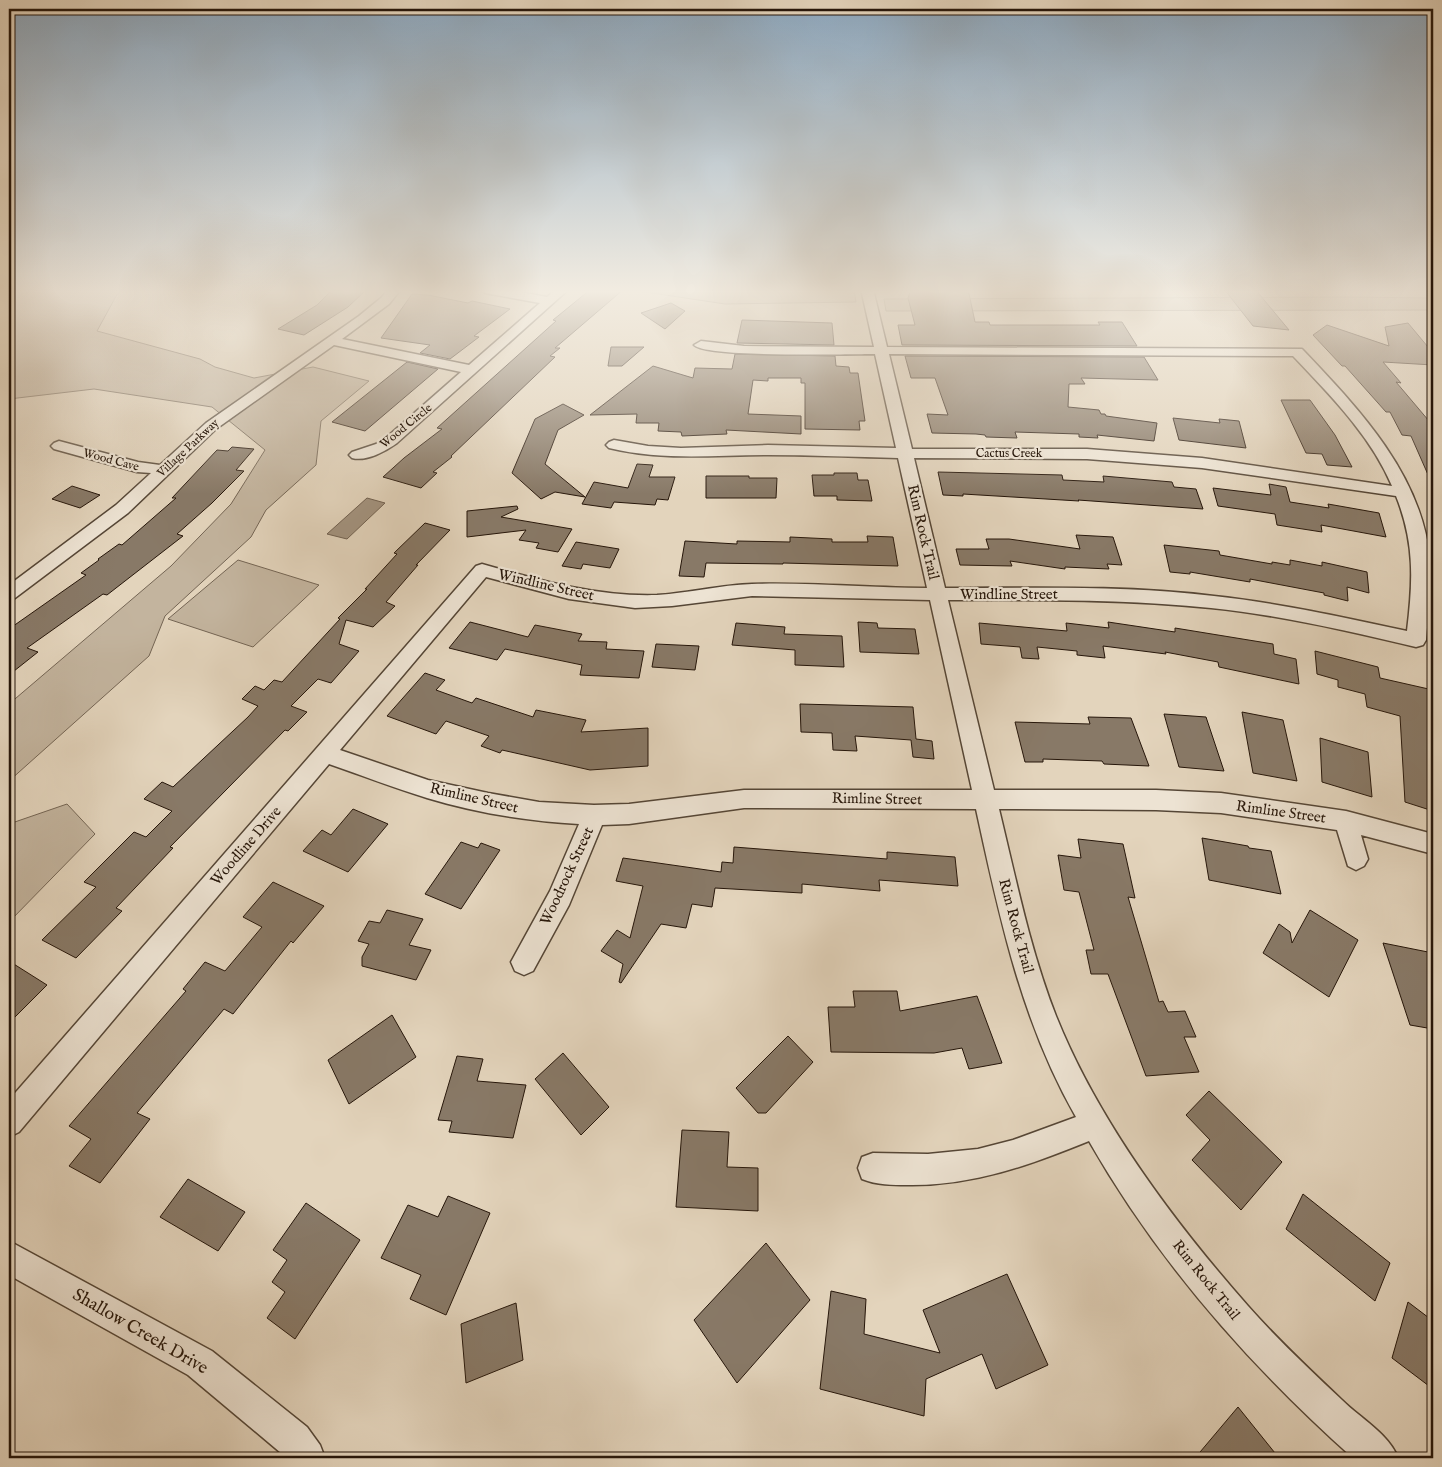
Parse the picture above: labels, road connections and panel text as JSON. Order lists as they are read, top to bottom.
{
  "streets": {
    "street": [
      "Wood Circle",
      "Village Parkway",
      "Cactus Creek",
      "Wood Cave",
      "Rim Rock Trail",
      "Windline Street",
      "Rimline Street",
      "Woodline Drive",
      "Woodrock Street",
      "Shallow Creek Drive"
    ]
  },
  "crossings": [
    ["Village Parkway", "Wood Cave"],
    ["Cactus Creek", "Rim Rock Trail"],
    ["Cactus Creek", "Windline Street"],
    ["Rim Rock Trail", "Windline Street"],
    ["Rim Rock Trail", "Rimline Street"],
    ["Windline Street", "Woodline Drive"],
    ["Rimline Street", "Woodline Drive"],
    ["Rimline Street", "Woodrock Street"]
  ]
}
